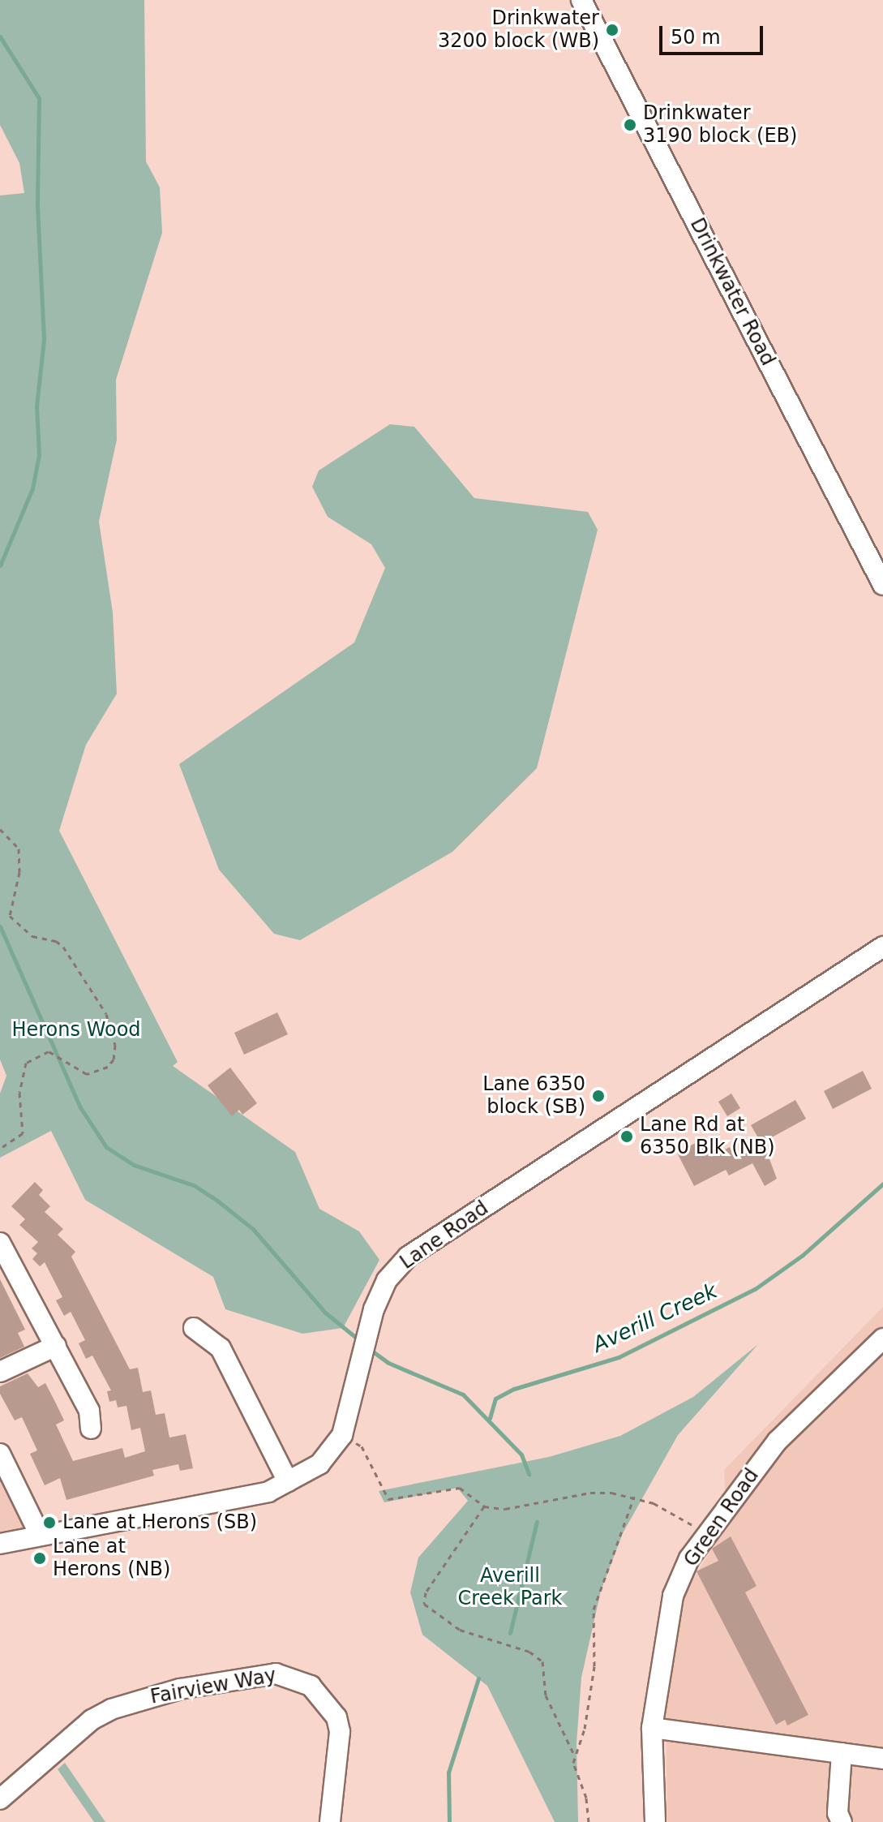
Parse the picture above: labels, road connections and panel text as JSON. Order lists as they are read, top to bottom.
{
  "streets": {
    "street": [
      "Drinkwater Road",
      "Lane Road",
      "Green Road",
      "Fairview Way"
    ]
  },
  "water": ["Averill Creek"],
  "parks": ["Herons Wood", "Averill Creek Park"],
  "places": [
    "Drinkwater 3200 block (WB)",
    "Drinkwater 3190 block (EB)",
    "Lane 6350 block (SB)",
    "Lane Rd at 6350 Blk (NB)",
    "Lane at Herons (SB)",
    "Lane at Herons (NB)"
  ],
  "scale_bar": "50 m"
}
